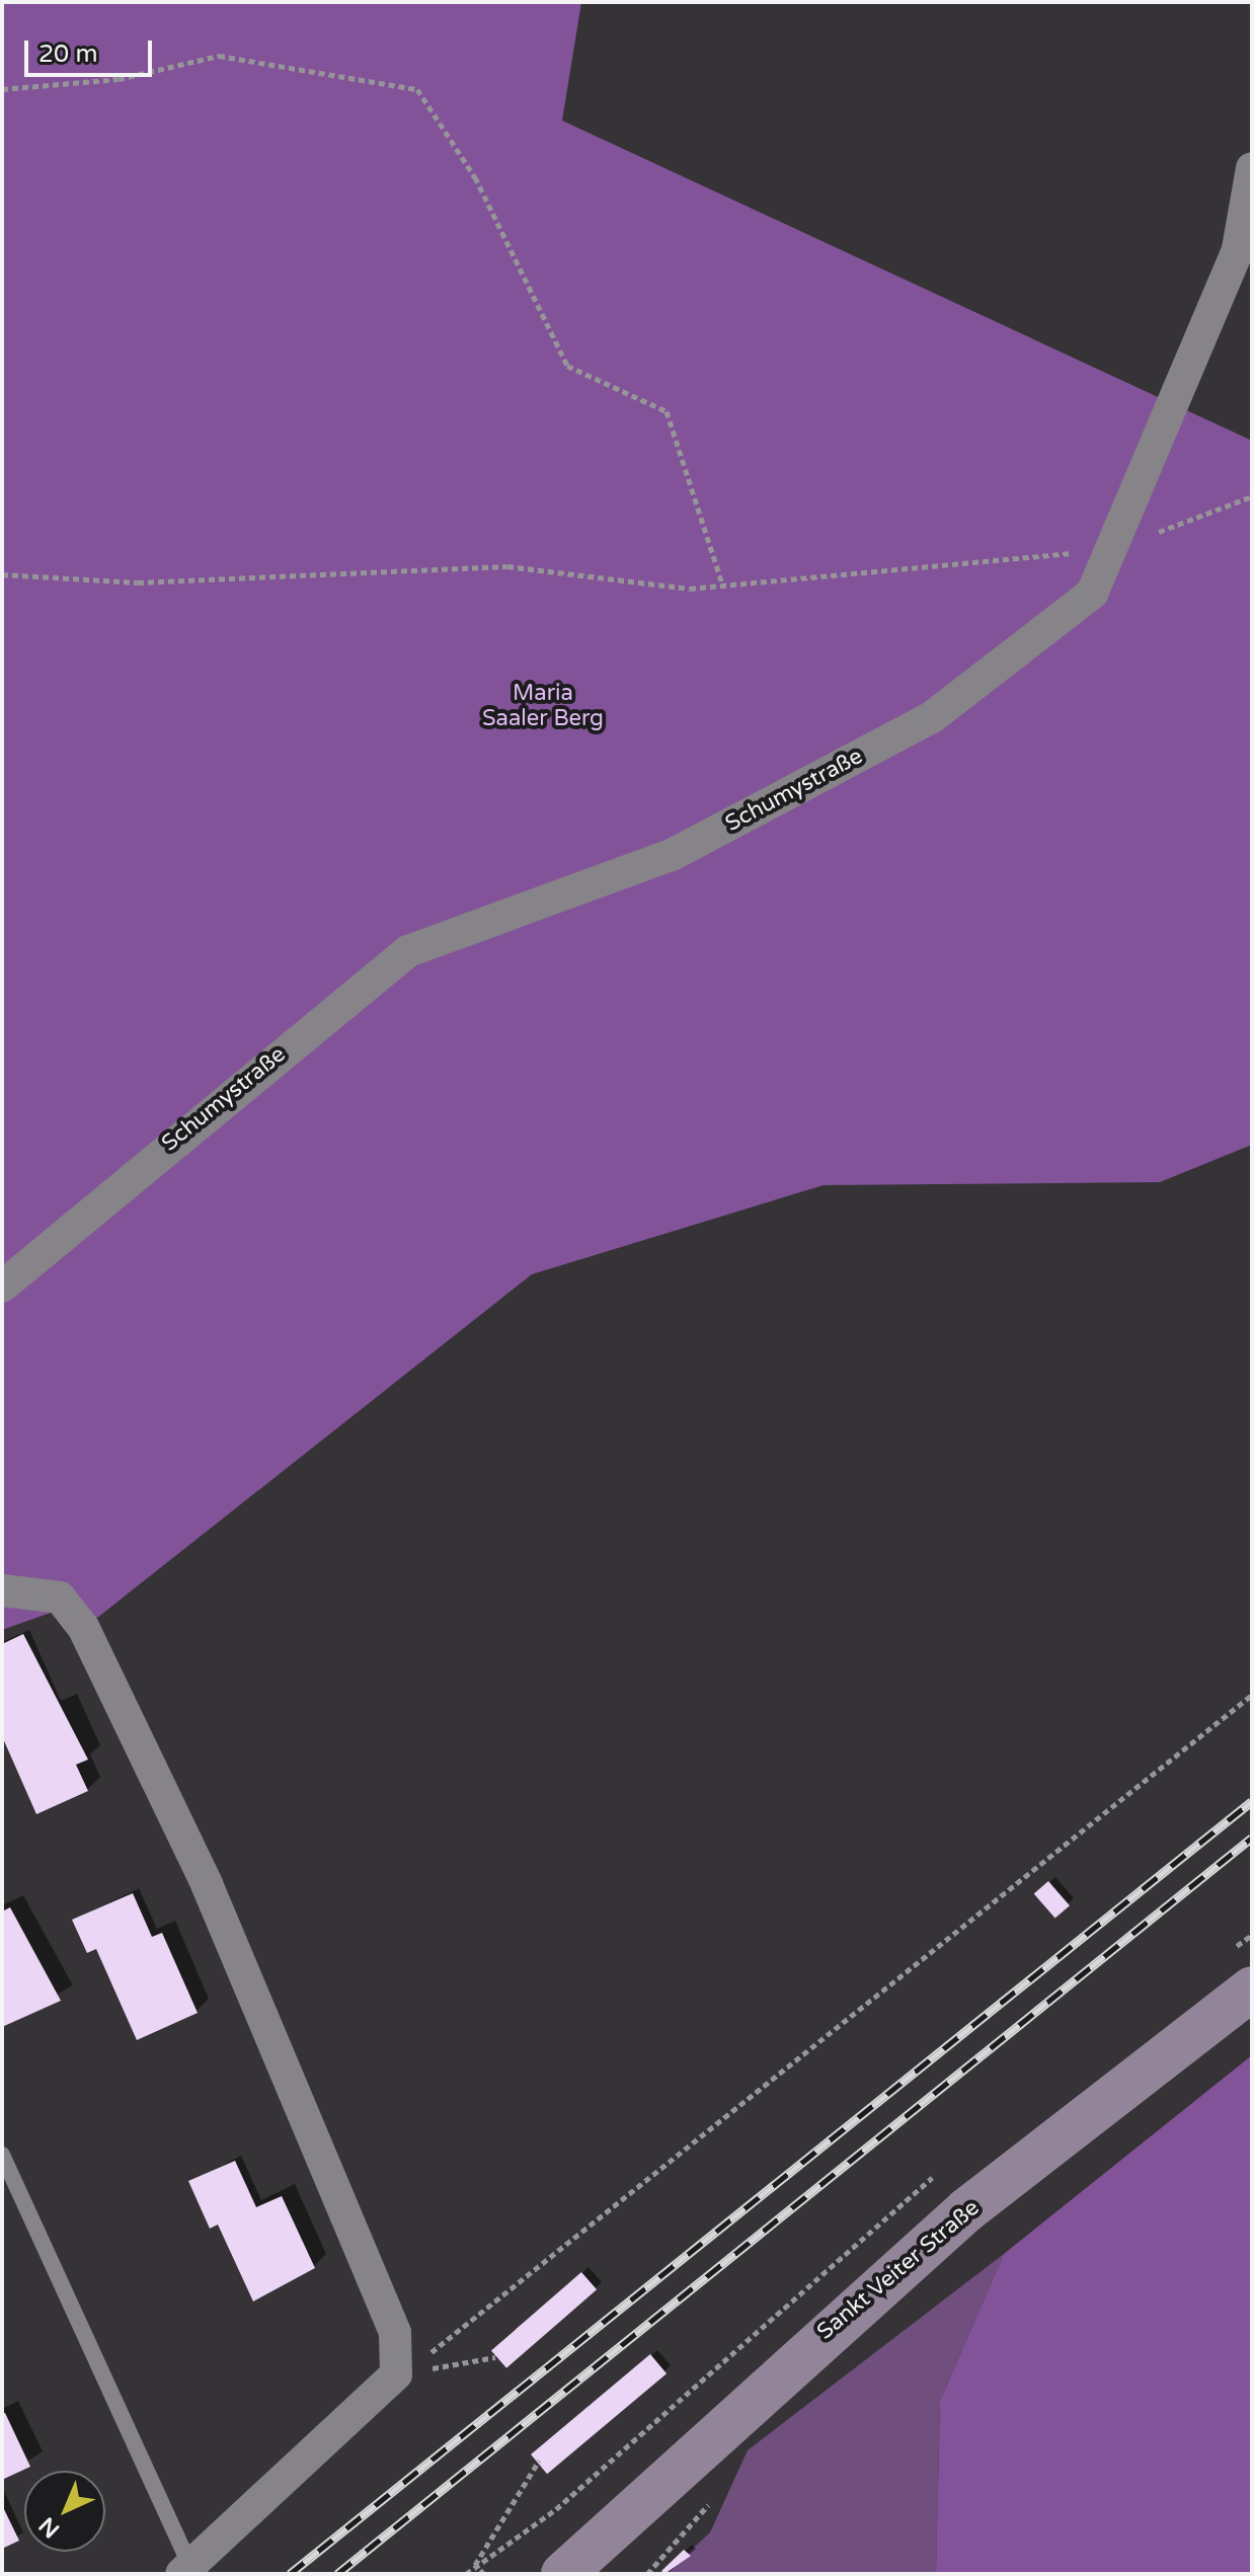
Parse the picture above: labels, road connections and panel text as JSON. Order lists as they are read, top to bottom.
{
  "streets": {
    "main road": ["Sankt Veiter Straße"],
    "street": ["Schumystraße"]
  },
  "parks": ["Maria Saaler Berg"],
  "scale_bar": "20 m",
  "north": "bottom left"
}
